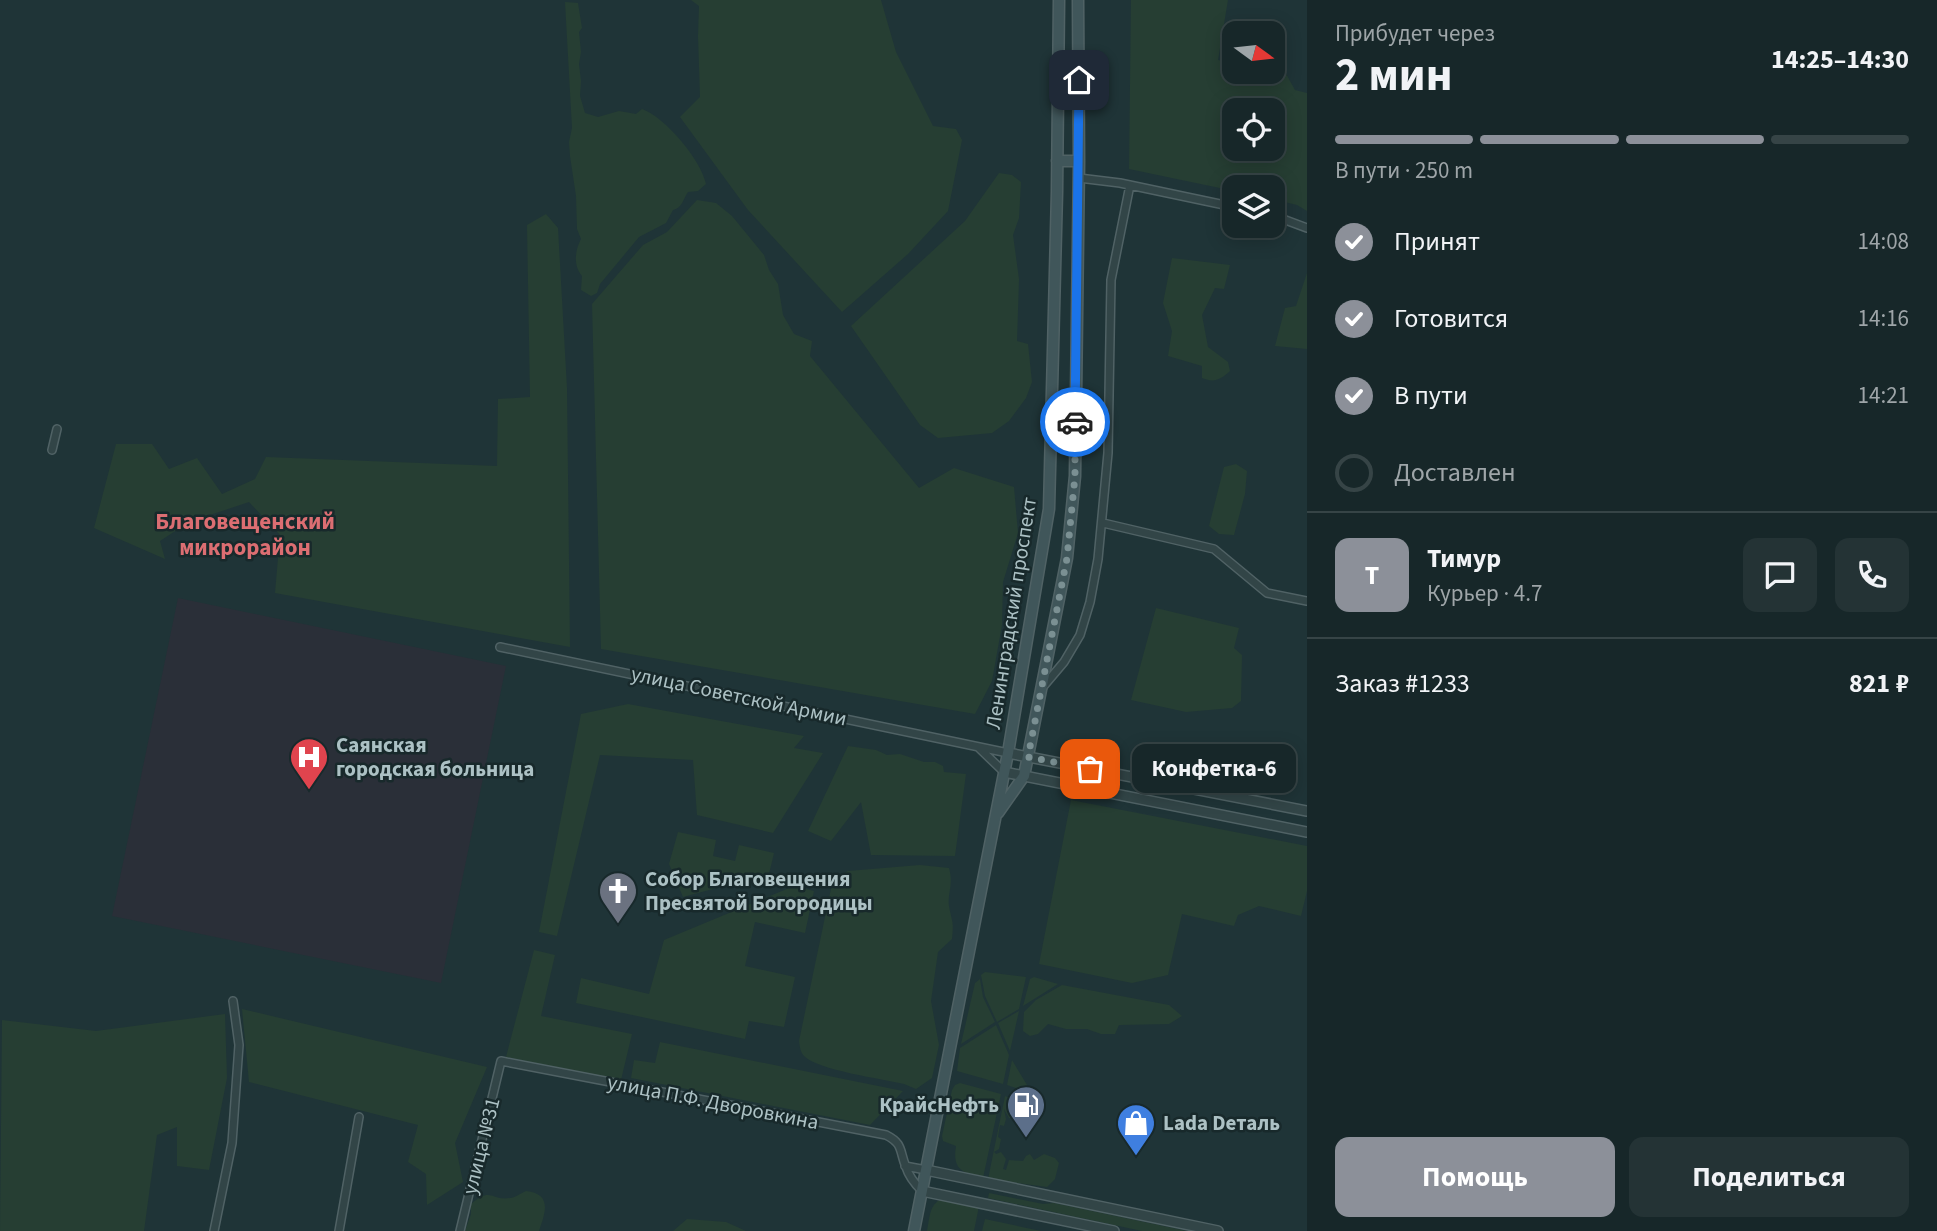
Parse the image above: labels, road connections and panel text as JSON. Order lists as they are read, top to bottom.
{
  "streets": {
    "main road": ["Ленинградский проспект"],
    "street": ["улица Советской Армии", "улица П.Ф. Дворовкина", "улица №31"]
  },
  "crossings": [
    ["Ленинградский проспект", "улица Советской Армии"],
    ["Ленинградский проспект", "улица П.Ф. Дворовкина"],
    ["улица П.Ф. Дворовкина", "улица №31"]
  ],
  "districts": ["Благовещенский микрорайон"],
  "places": {
    "other": ["Конфетка-6"],
    "hospital": ["Саянская городская больница"],
    "church": ["Собор Благовещения Пресвятой Богородицы"],
    "fuel station": ["КрайсНефть"],
    "shop": ["Lada Dеталь"]
  },
  "north": "right",
  "page": {
    "heading": ["2 мин", "Прибудет через", "14:25–14:30"],
    "panel": [
      "Тимур",
      "Курьер · 4.7",
      "Заказ #1233",
      "821 ₽"
    ],
    "bar": "В пути · 250 m",
    "list": [
      ["Принят", "14:08"],
      ["Готовится", "14:16"],
      ["В пути", "14:21"],
      "Доставлен"
    ],
    "round": "Т",
    "bubble": "Конфетка-6",
    "buttons": ["Помощь", "Поделиться"]
  }
}
